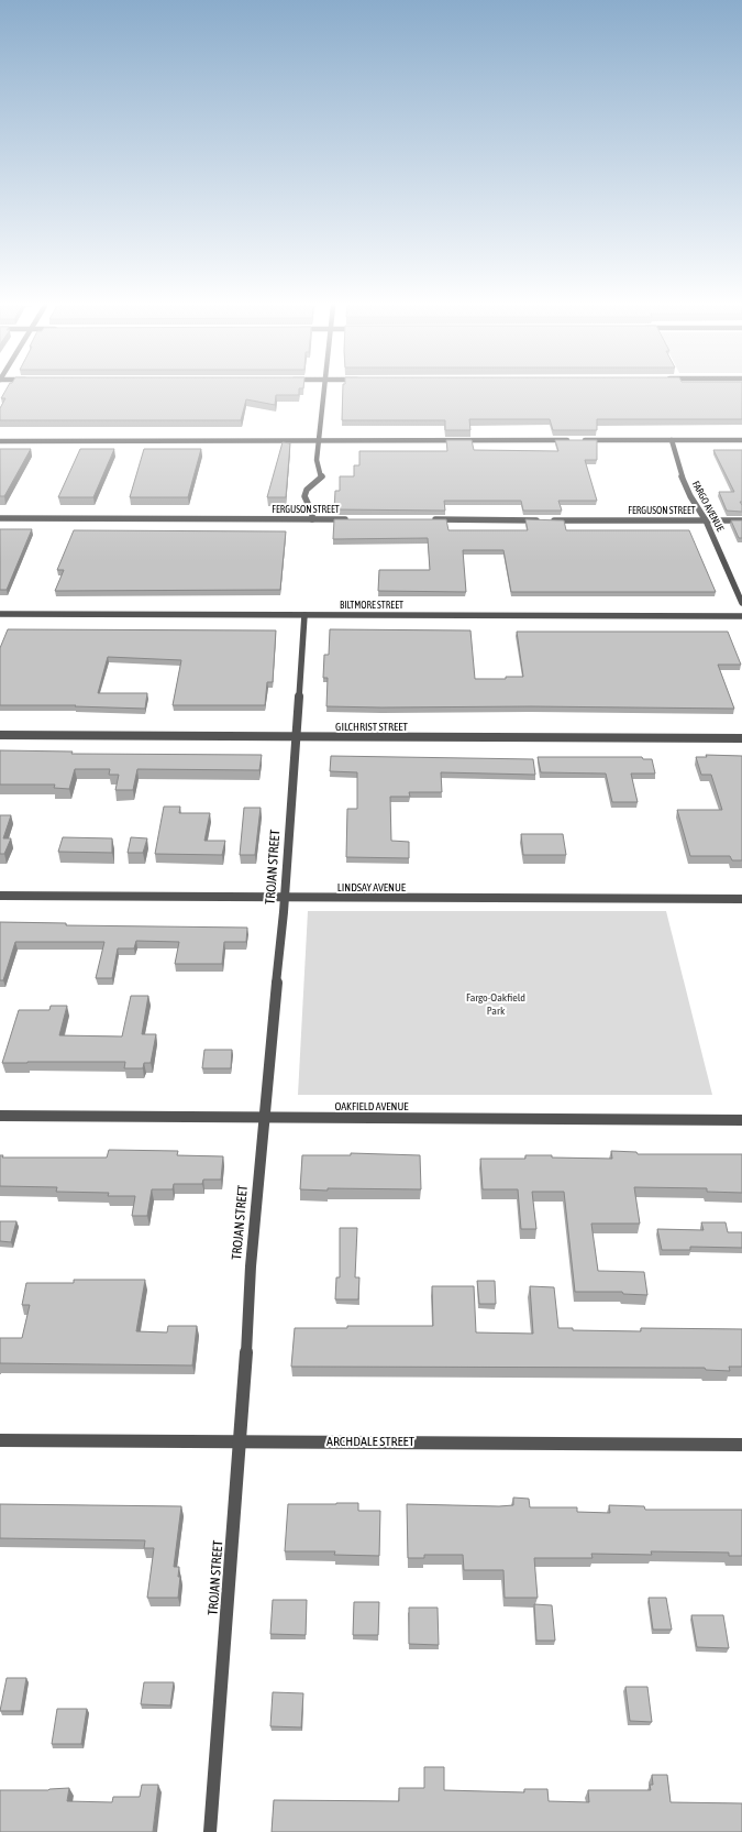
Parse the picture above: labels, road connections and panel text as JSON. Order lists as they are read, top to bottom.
{
  "streets": {
    "street": [
      "FARGO AVENUE",
      "FERGUSON STREET",
      "BILTMORE STREET",
      "GILCHRIST STREET",
      "TROJAN STREET",
      "LINDSAY AVENUE",
      "OAKFIELD AVENUE",
      "ARCHDALE STREET"
    ]
  },
  "crossings": [
    ["FARGO AVENUE", "FERGUSON STREET"],
    ["BILTMORE STREET", "TROJAN STREET"],
    ["GILCHRIST STREET", "TROJAN STREET"],
    ["TROJAN STREET", "LINDSAY AVENUE"],
    ["TROJAN STREET", "OAKFIELD AVENUE"],
    ["TROJAN STREET", "ARCHDALE STREET"]
  ],
  "parks": ["Fargo-Oakfield Park"]
}
